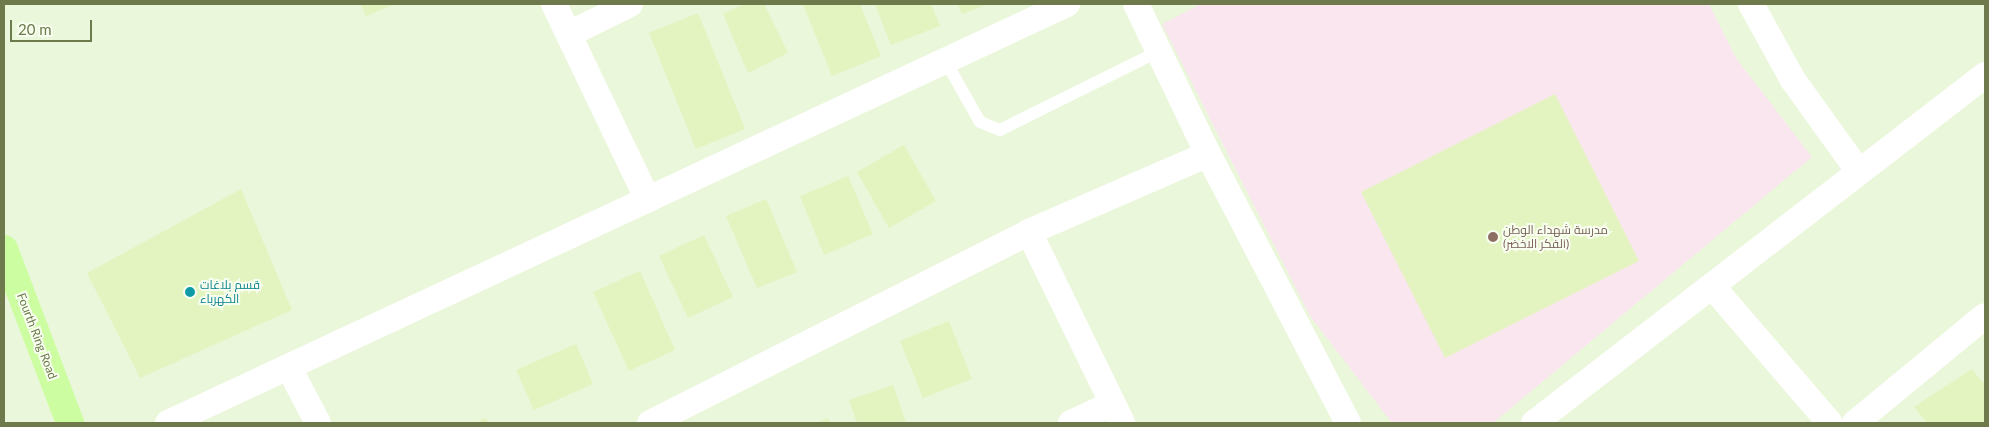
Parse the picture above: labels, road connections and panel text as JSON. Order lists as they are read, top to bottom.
{
  "streets": {
    "main road": ["Fourth Ring Road"]
  },
  "places": ["مدرسة شهداء الوطن (الفكر الاخضر)", "قسم بلاغات الكهرباء"],
  "scale_bar": "20 m"
}
